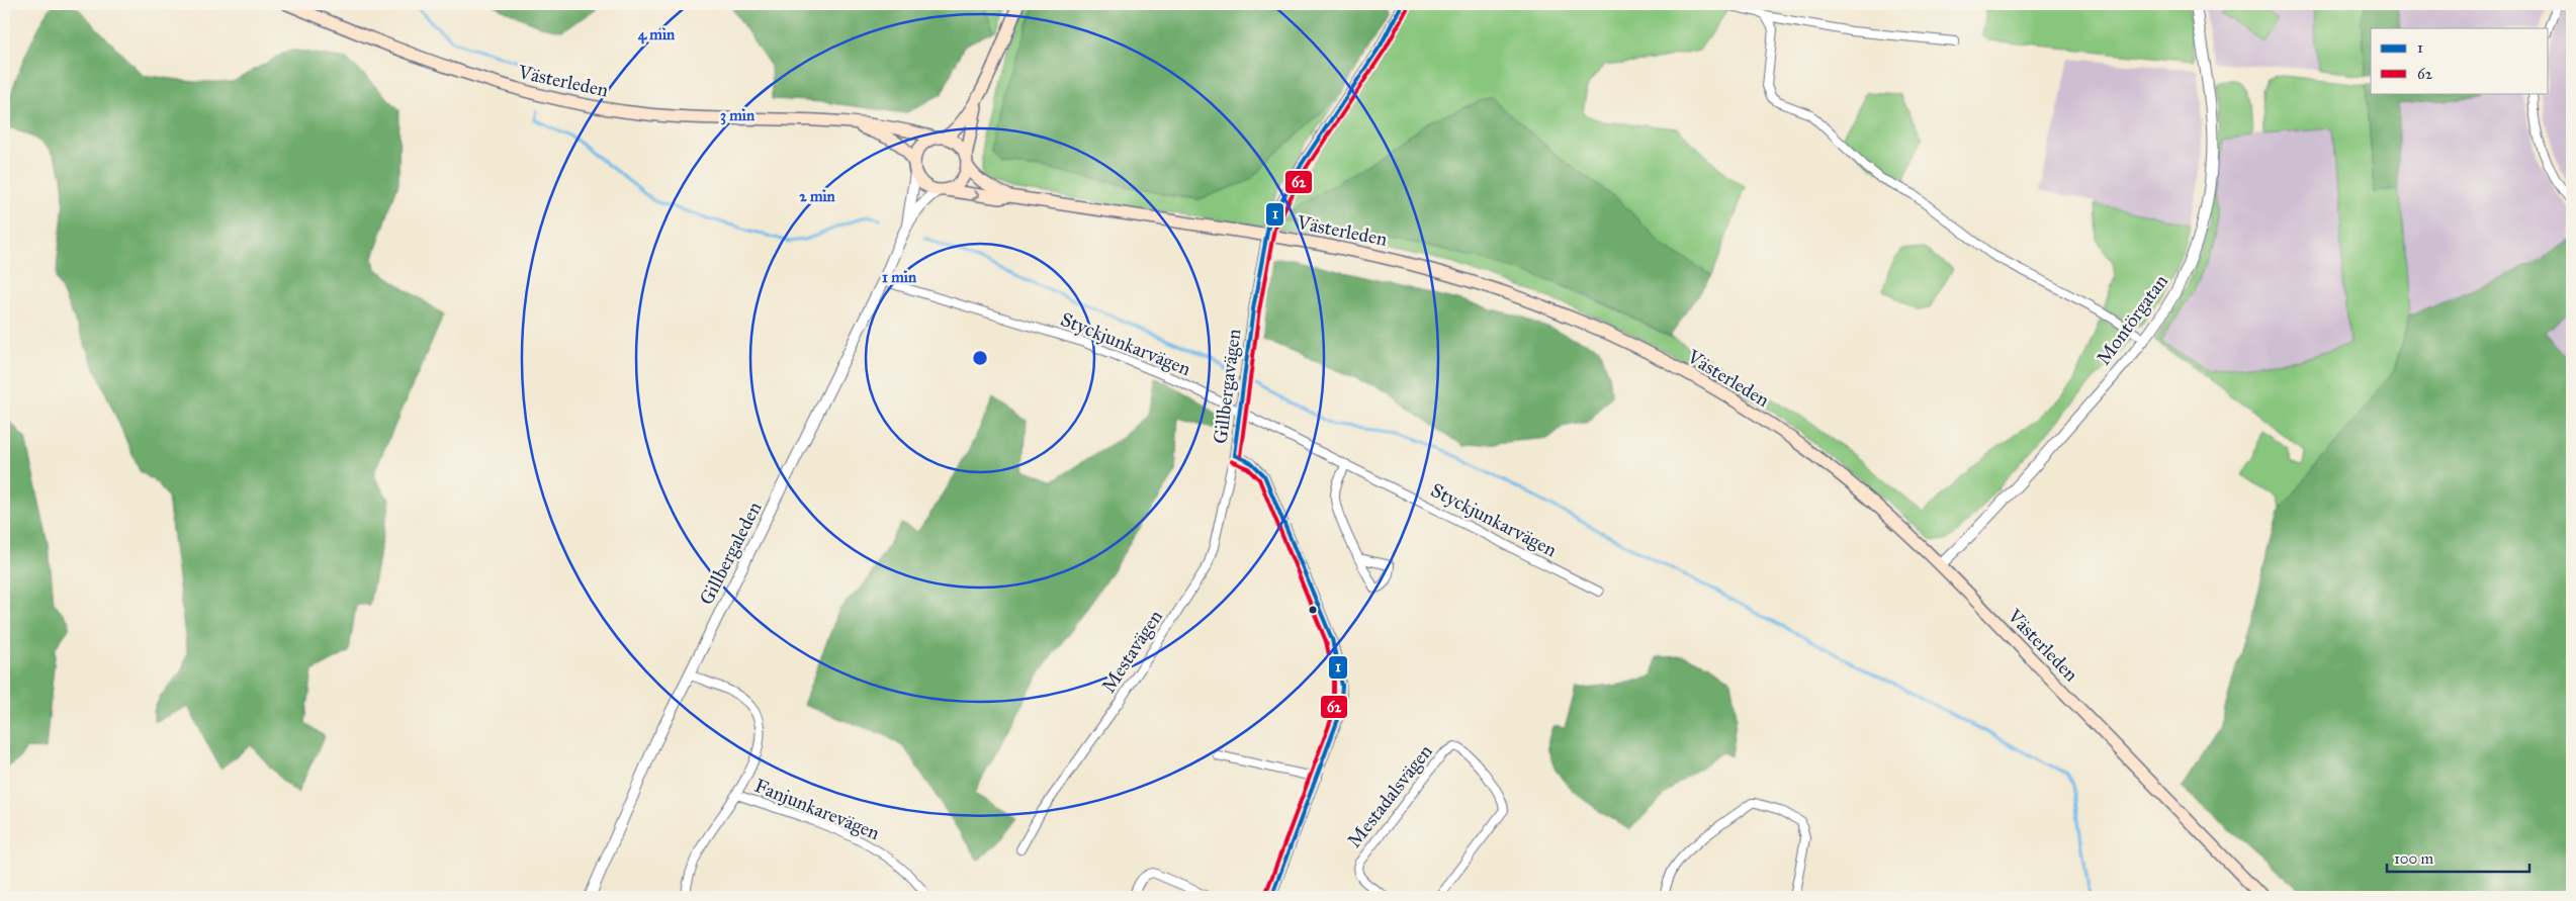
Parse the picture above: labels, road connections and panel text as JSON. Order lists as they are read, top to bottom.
{
  "streets": {
    "main road": ["Västerleden"],
    "street": [
      "Montörgatan",
      "Styckjunkarvägen",
      "Gillbergavägen",
      "Gillbergaleden",
      "Mestavägen",
      "Mestadalsvägen",
      "Fanjunkarevägen"
    ]
  },
  "crossings": [
    ["Västerleden", "Montörgatan"],
    ["Västerleden", "Gillbergaleden"],
    ["Styckjunkarvägen", "Gillbergavägen"],
    ["Styckjunkarvägen", "Gillbergaleden"],
    ["Gillbergavägen", "Mestavägen"],
    ["Gillbergaleden", "Fanjunkarevägen"]
  ],
  "lines": ["transit line 1", "transit line 62"],
  "legend": ["1", "62"],
  "scale_bar": "100 m",
  "rings": [
    "4 min",
    "3 min",
    "2 min",
    "1 min"
  ]
}
